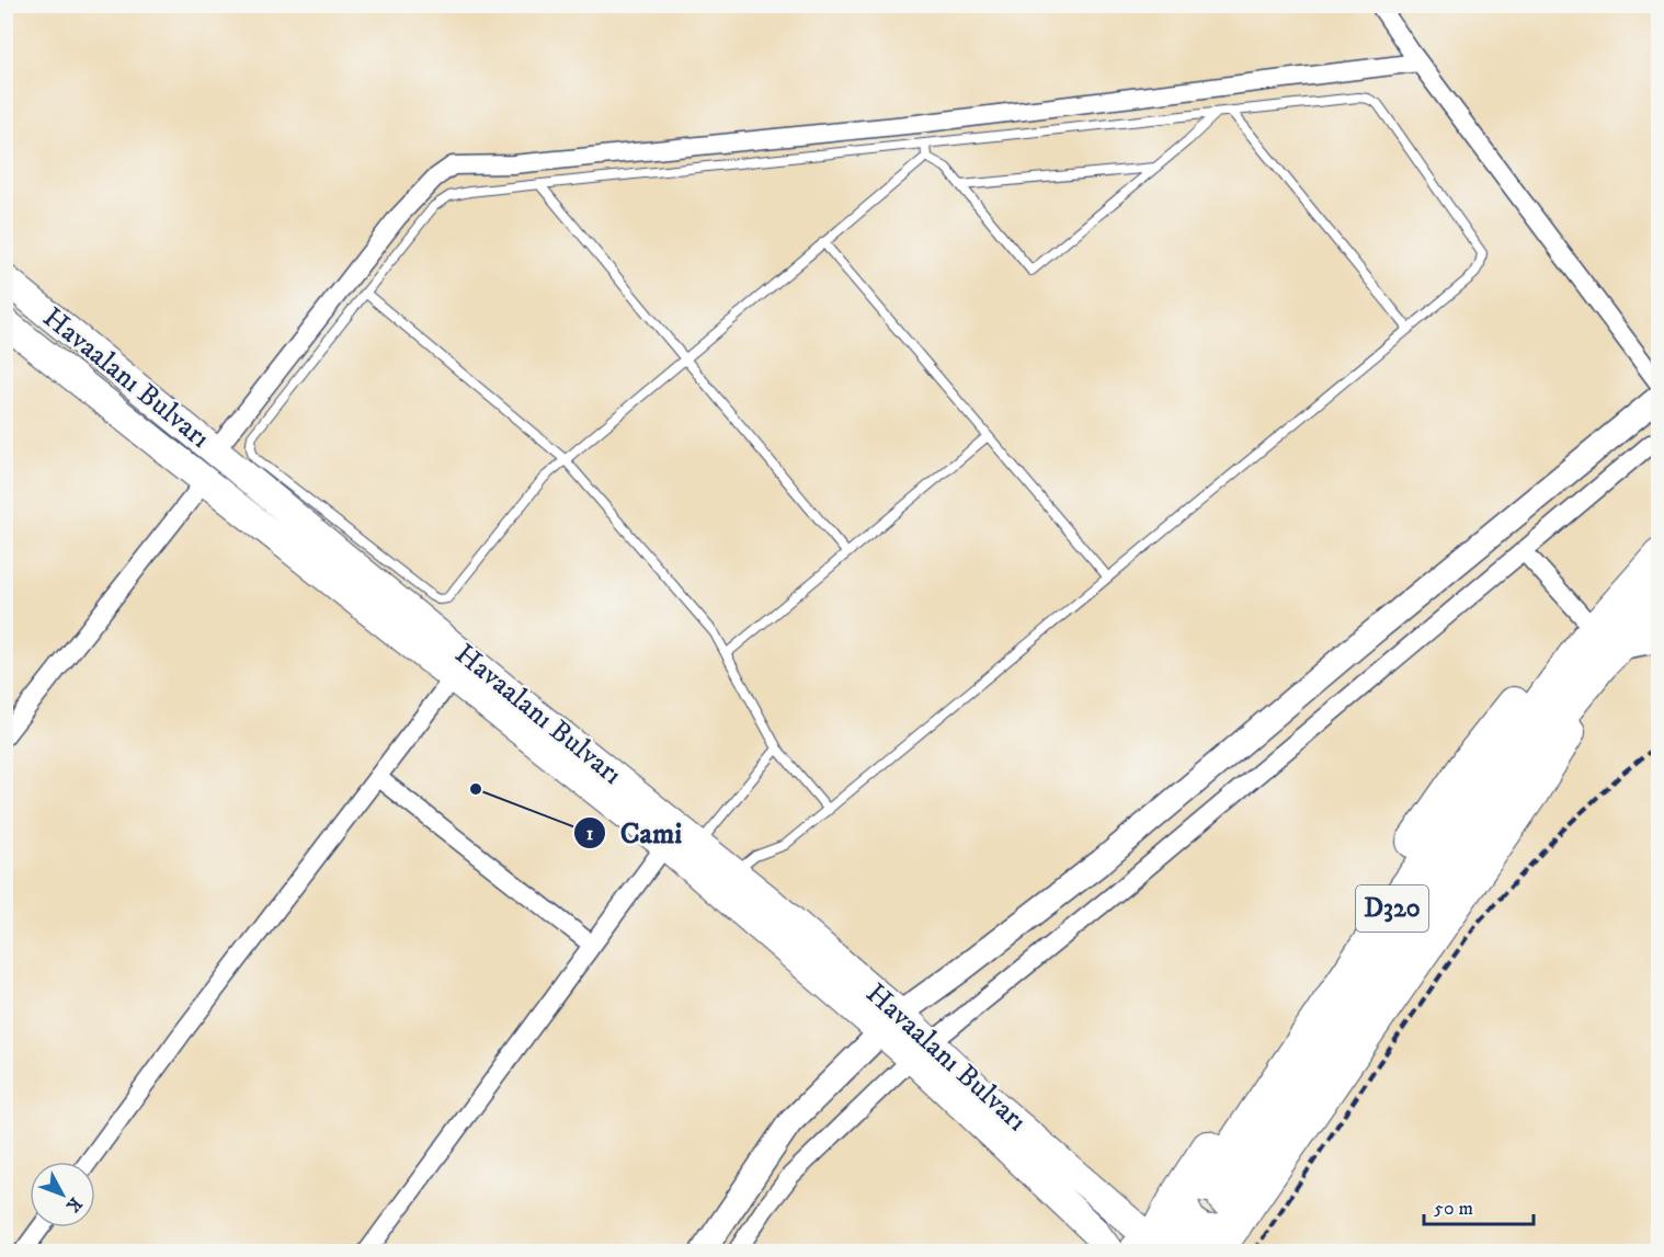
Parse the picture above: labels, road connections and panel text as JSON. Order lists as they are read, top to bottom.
{
  "streets": {
    "main road": ["Havaalanı Bulvarı"]
  },
  "places": ["Cami"],
  "scale_bar": "50 m",
  "north": "bottom right"
}
